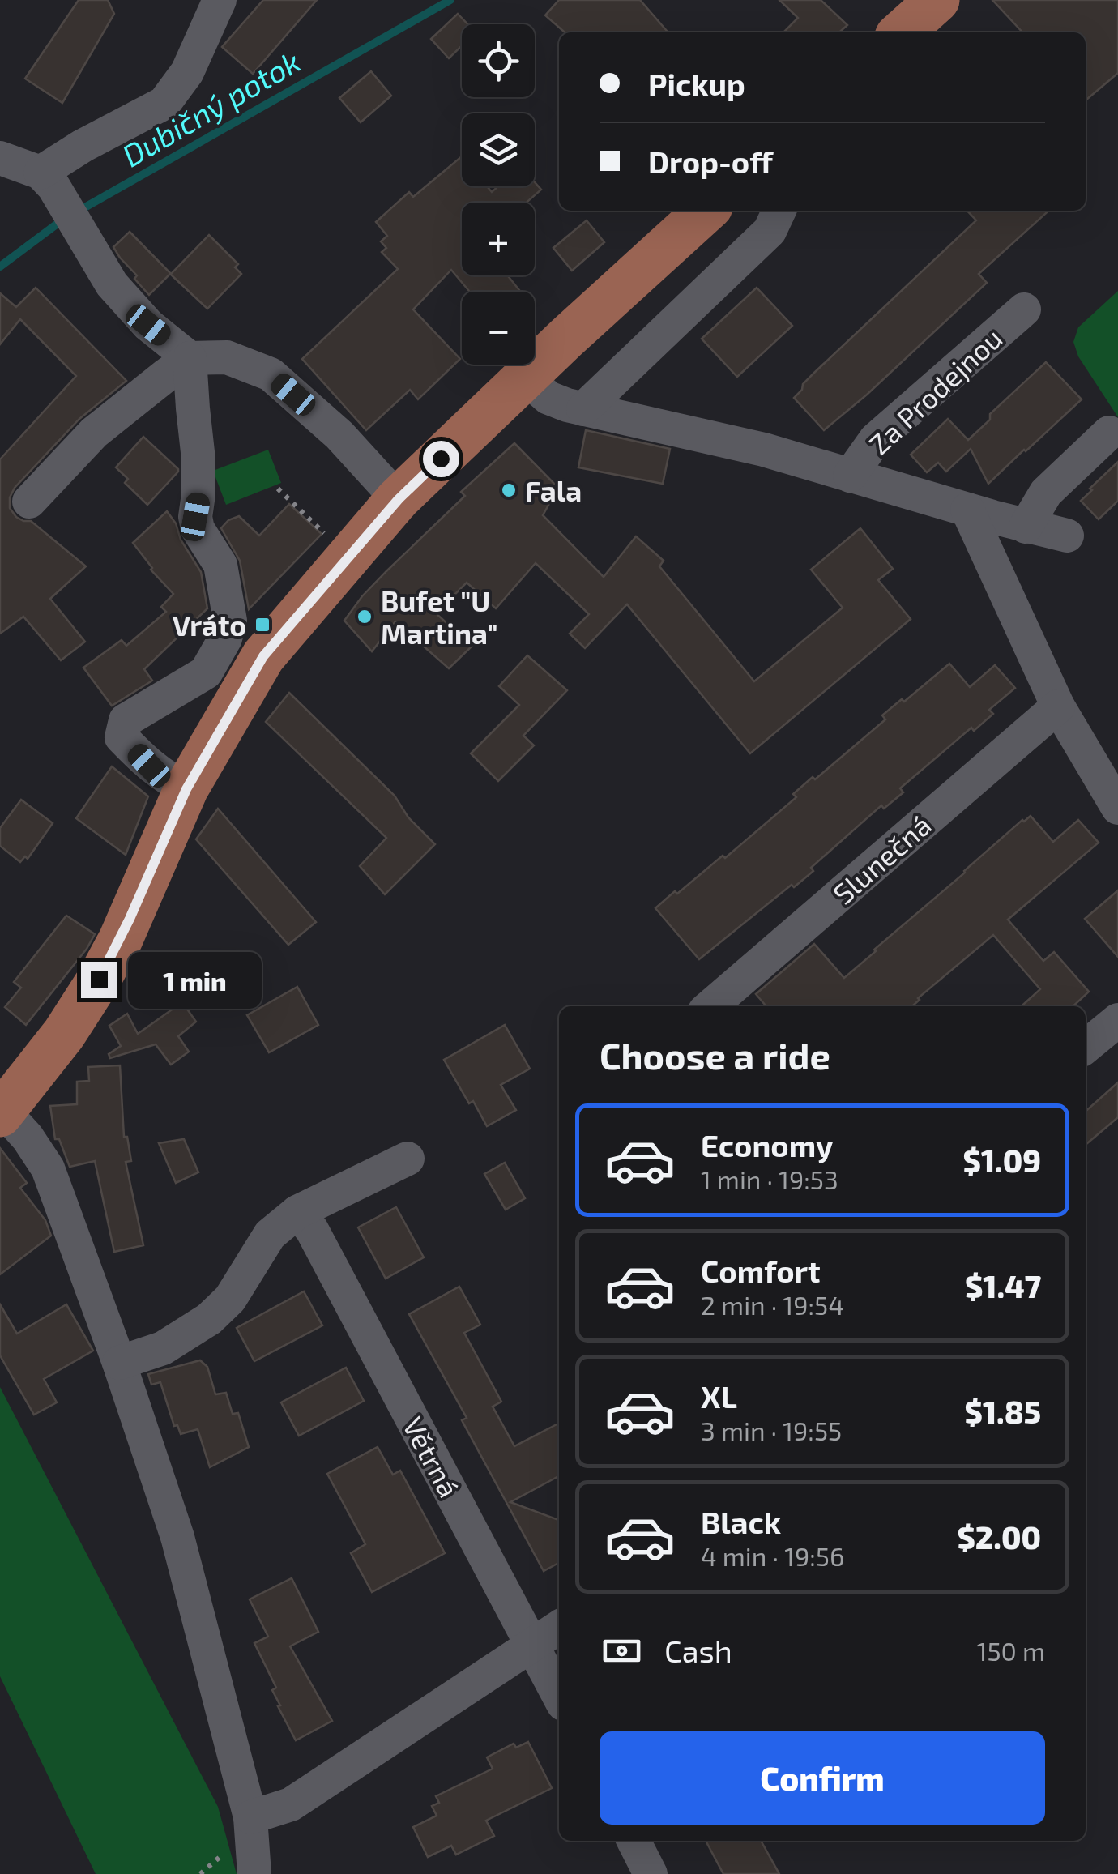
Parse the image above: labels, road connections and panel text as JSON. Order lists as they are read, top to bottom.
{
  "streets": {
    "street": ["Za Prodejnou", "Slunečná", "Větrná"]
  },
  "water": ["Dubičný potok"],
  "places": {
    "other": ["Fala", "Bufet \"U Martina\""],
    "transit": ["Vráto"]
  },
  "page": {
    "map_buttons": ["+", "−"],
    "banner": ["Pickup", "Drop-off"],
    "bubble": "1 min",
    "heading": "Choose a ride",
    "list": [
      {
        "name": "Economy",
        "note": "1 min · 19:53",
        "value": "$1.09"
      },
      {
        "name": "Comfort",
        "note": "2 min · 19:54",
        "value": "$1.47"
      },
      {
        "name": "XL",
        "note": "3 min · 19:55",
        "value": "$1.85"
      },
      {
        "name": "Black",
        "note": "4 min · 19:56",
        "value": "$2.00"
      }
    ],
    "pay": ["Cash", "150 m"],
    "buttons": "Confirm"
  }
}
